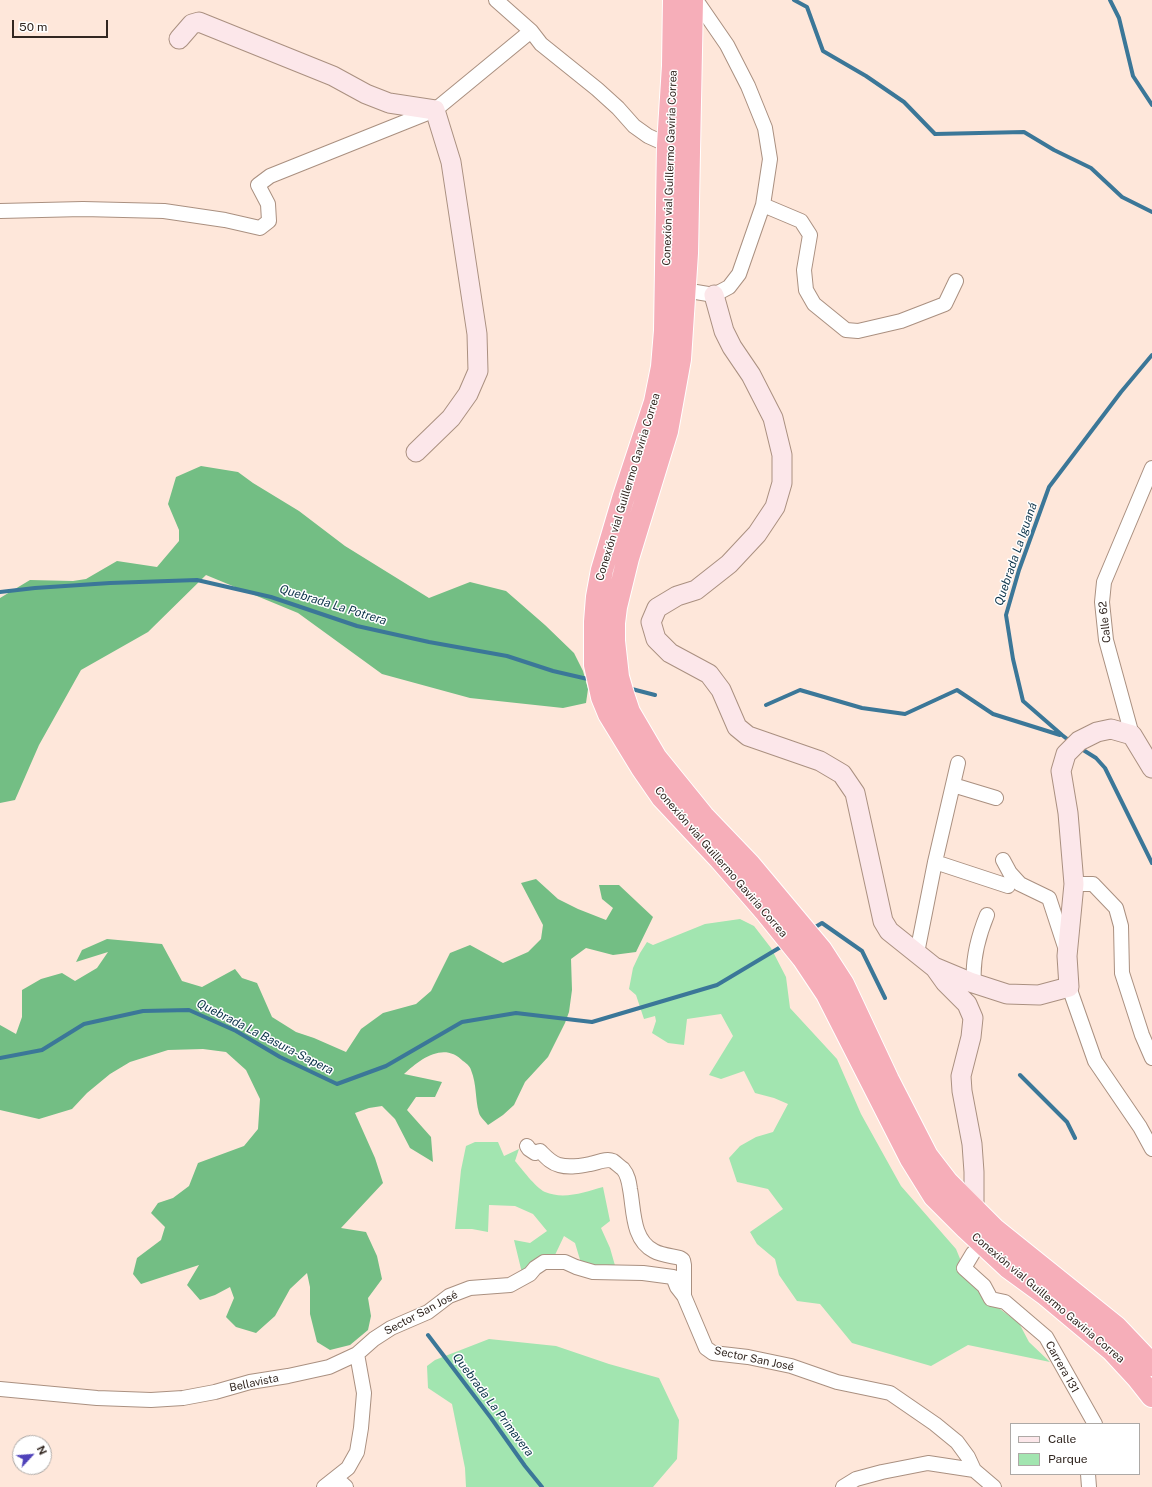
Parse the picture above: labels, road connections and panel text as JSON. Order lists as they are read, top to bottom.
{
  "streets": {
    "highway": ["Conexión vial Guillermo Gaviria Correa"],
    "street": [
      "Calle 62",
      "Sector San José",
      "Carrera 131",
      "Bellavista"
    ]
  },
  "crossings": [
    ["Sector San José", "Bellavista"]
  ],
  "water": [
    "Quebrada La Iguaná",
    "Quebrada La Potrera",
    "Quebrada La Basura-Sapera",
    "Quebrada La Primavera"
  ],
  "legend": ["Calle", "Parque"],
  "scale_bar": "50 m",
  "north": "top right"
}
